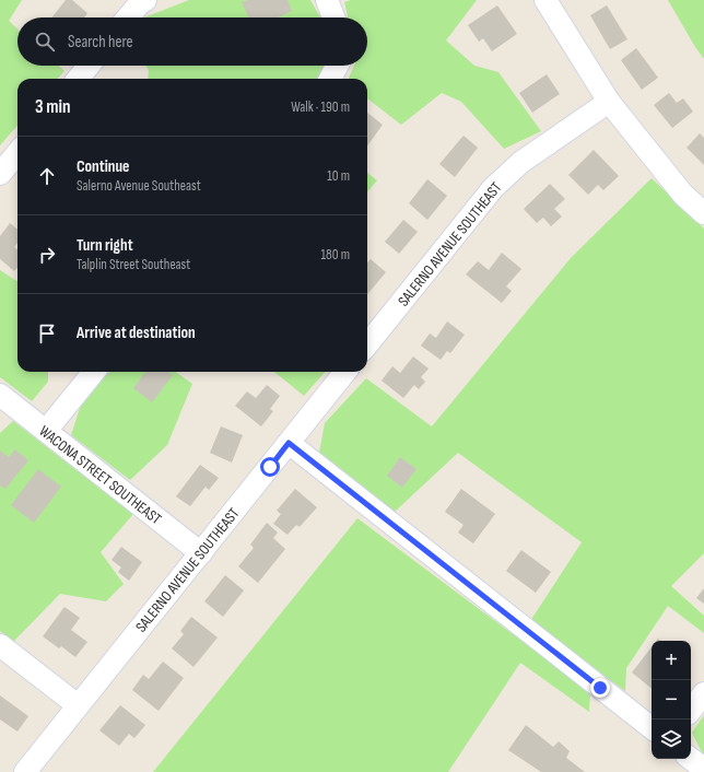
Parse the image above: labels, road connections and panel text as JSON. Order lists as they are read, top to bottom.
{
  "streets": {
    "street": ["SALERNO AVENUE SOUTHEAST", "WACONA STREET SOUTHEAST"]
  },
  "crossings": [
    ["SALERNO AVENUE SOUTHEAST", "WACONA STREET SOUTHEAST"]
  ],
  "page": {
    "search": "Search here",
    "heading": ["3 min", "Walk · 190 m"],
    "list": [
      ["Continue", "Salerno Avenue Southeast", "10 m"],
      ["Turn right", "Talplin Street Southeast", "180 m"],
      "Arrive at destination"
    ],
    "map_buttons": ["+", "−"]
  }
}
